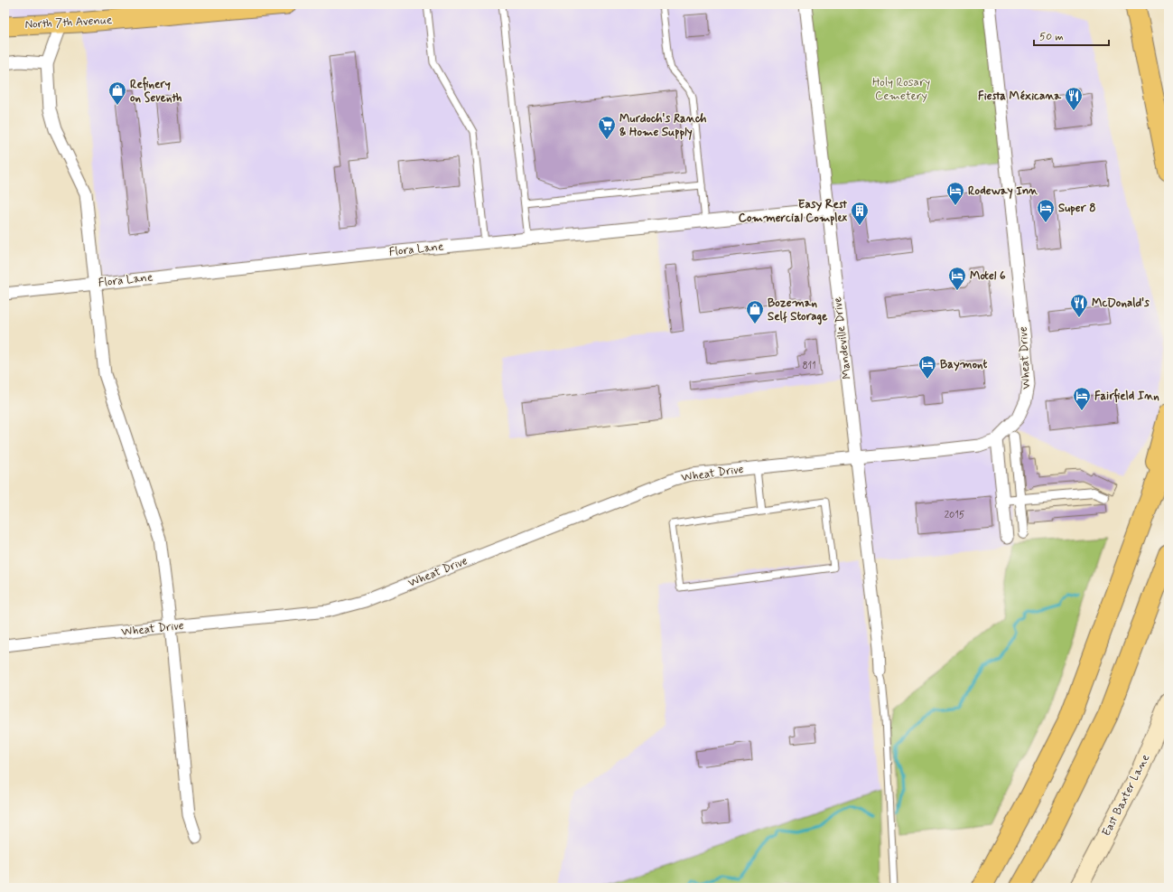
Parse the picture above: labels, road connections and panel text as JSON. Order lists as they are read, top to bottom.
{
  "streets": {
    "main road": ["North 7th Avenue", "East Baxter Lane"],
    "street": ["Flora Lane", "Mandeville Drive", "Wheat Drive"]
  },
  "crossings": [
    ["Flora Lane", "Mandeville Drive"],
    ["Mandeville Drive", "Wheat Drive"]
  ],
  "parks": ["Holy Rosary Cemetery"],
  "places": {
    "shop": ["Refinery on Seventh", "Bozeman Self Storage"],
    "restaurant": ["Fiesta Méxicana", "McDonald's"],
    "supermarket": ["Murdoch's Ranch & Home Supply"],
    "hotel": [
      "Rodeway Inn",
      "Super 8",
      "Motel 6",
      "Baymont",
      "Fairfield Inn"
    ],
    "building": ["Easy Rest Commercial Complex"]
  },
  "house_numbers": ["811", "2015"],
  "scale_bar": "50 m"
}
